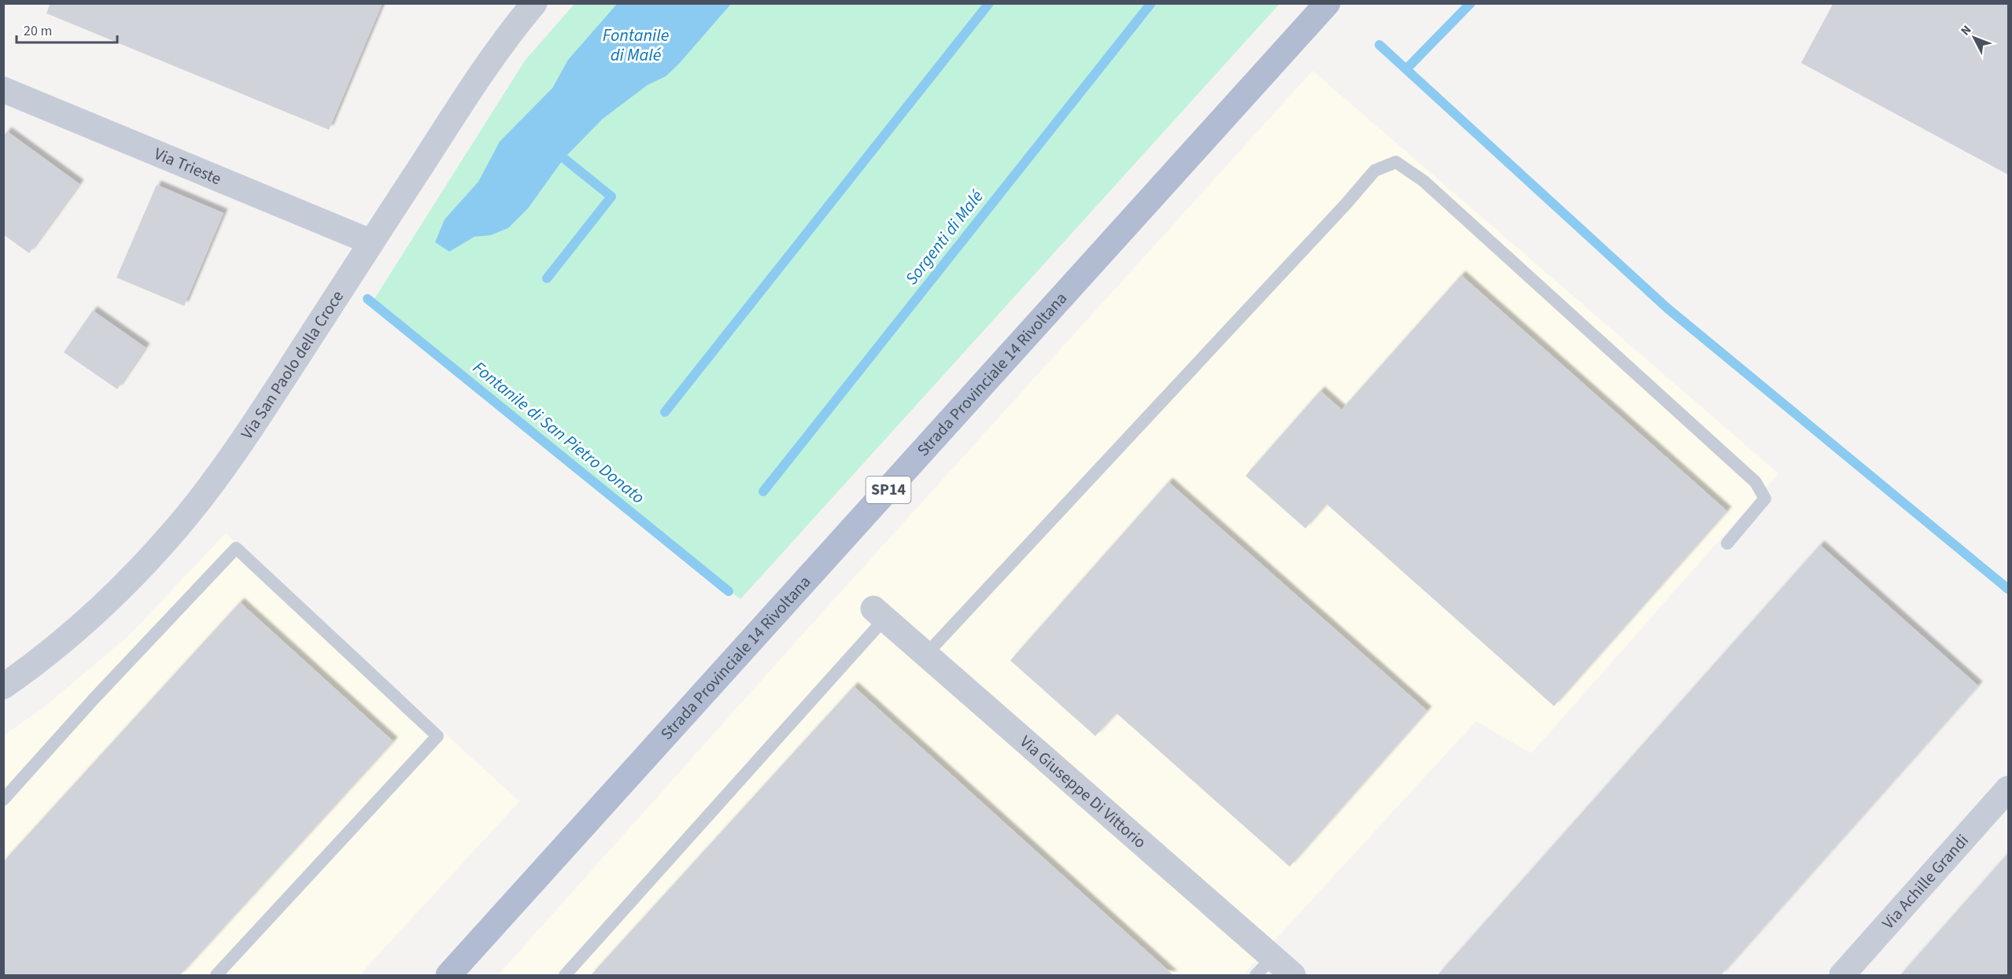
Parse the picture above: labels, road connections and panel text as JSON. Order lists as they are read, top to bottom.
{
  "streets": {
    "main road": ["Strada Provinciale 14 Rivoltana", "SP14"],
    "street": [
      "Via Trieste",
      "Via San Paolo della Croce",
      "Via Giuseppe Di Vittorio",
      "Via Achille Grandi"
    ]
  },
  "crossings": [
    ["Via Trieste", "Via San Paolo della Croce"]
  ],
  "water": ["Fontanile di Malé", "Sorgenti di Malé", "Fontanile di San Pietro Donato"],
  "scale_bar": "20 m",
  "north": "top left"
}
